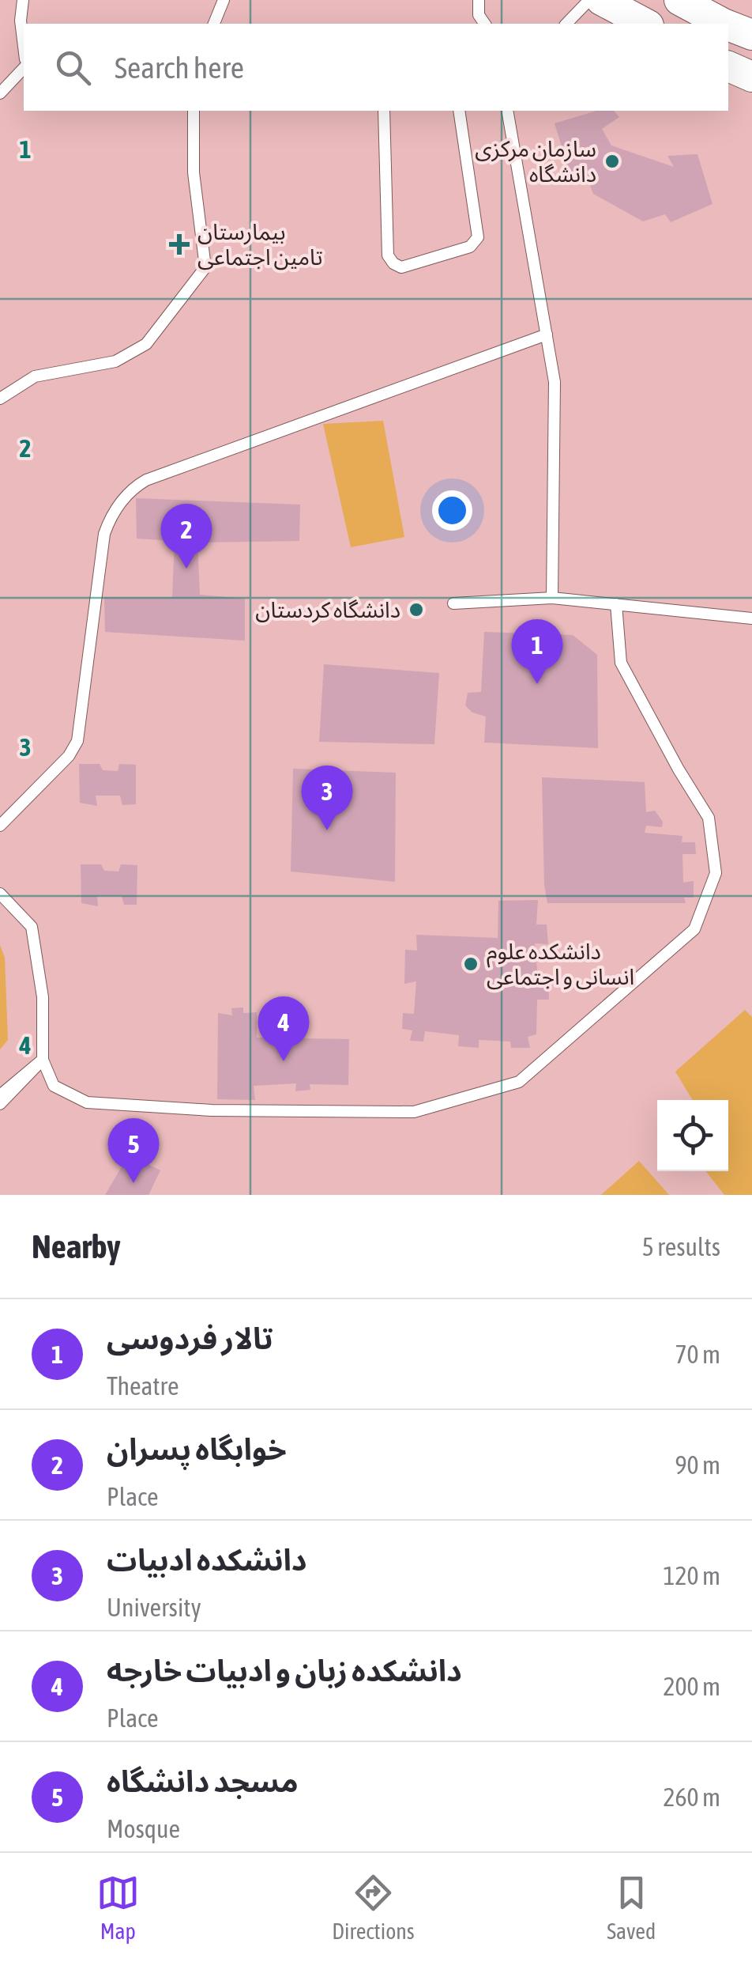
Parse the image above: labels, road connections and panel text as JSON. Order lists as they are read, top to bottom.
{
  "places": {
    "other": ["سازمان مرکزی دانشگاه", "دانشگاه کردستان", "دانشکده علوم انسانی و اجتماعی"],
    "health": ["بیمارستان تامین اجتماعی"]
  },
  "page": {
    "search": "Search here",
    "pins": [
      "2",
      "1",
      "3",
      "4",
      "5"
    ],
    "heading": ["Nearby", "5 results"],
    "list": [
      {
        "mark": "1",
        "name": "تالار فردوسی",
        "note": "Theatre",
        "value": "70 m"
      },
      {
        "mark": "2",
        "name": "خوابگاه پسران",
        "note": "Place",
        "value": "90 m"
      },
      {
        "mark": "3",
        "name": "دانشکده ادبیات",
        "note": "University",
        "value": "120 m"
      },
      {
        "mark": "4",
        "name": "دانشکده زبان و ادبیات خارجه",
        "note": "Place",
        "value": "200 m"
      },
      {
        "mark": "5",
        "name": "مسجد دانشگاه",
        "note": "Mosque",
        "value": "260 m"
      }
    ],
    "nav": ["Map", "Directions", "Saved"]
  },
  "grid": {
    "rows": [
      "1",
      "2",
      "3",
      "4"
    ]
  }
}
